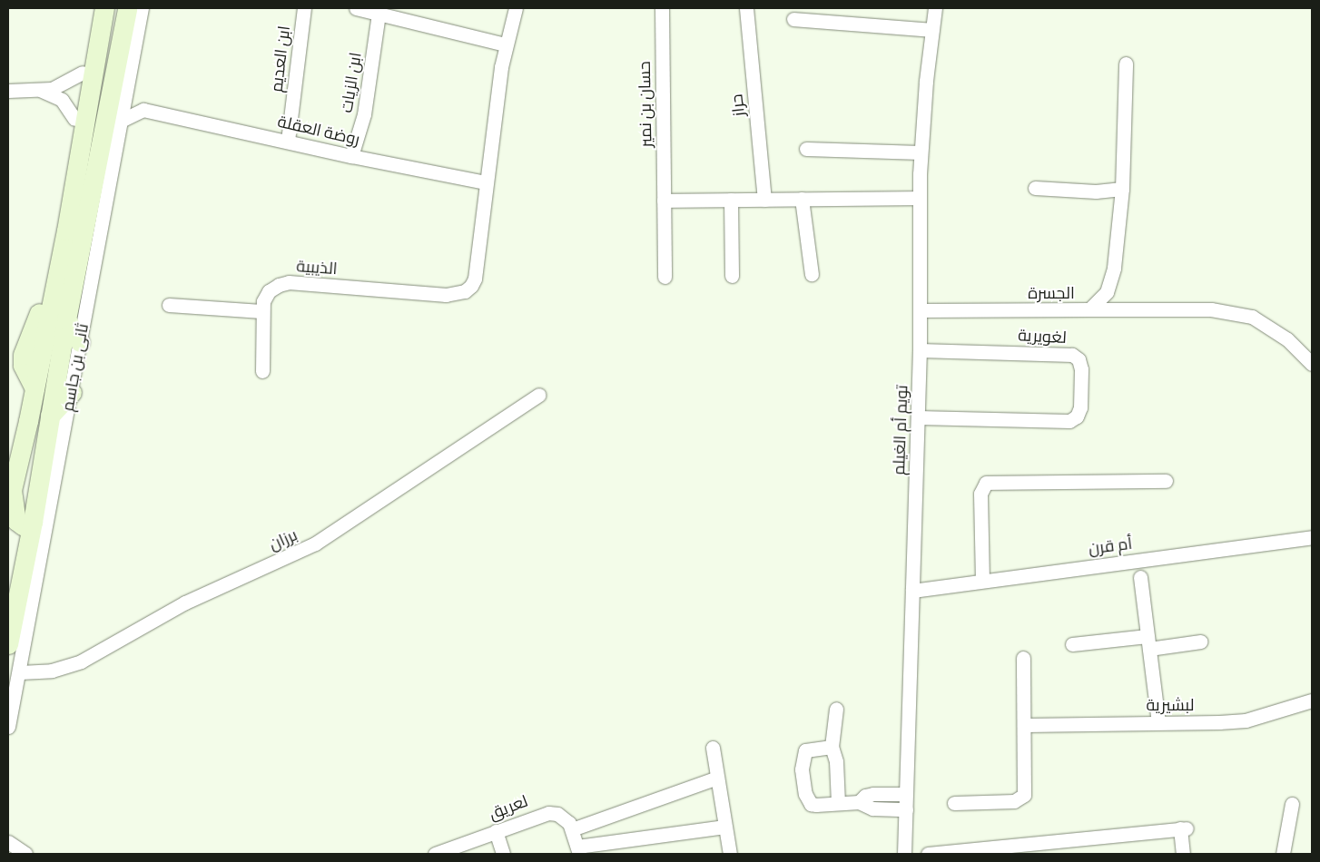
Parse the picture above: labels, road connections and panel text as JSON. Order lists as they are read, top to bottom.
{
  "streets": {
    "main road": ["ثانى بن جاسم"],
    "street": [
      "ابن العديم",
      "ابن الزيات",
      "حسان بن نمير",
      "حراز",
      "روضة العقلة",
      "الذيبية",
      "الجسرة",
      "لغويرية",
      "تويم أم الغيلم",
      "برزان",
      "أم قرن",
      "لبشيرية",
      "لعريق"
    ]
  },
  "crossings": [
    ["ابن العديم", "روضة العقلة"],
    ["ابن الزيات", "روضة العقلة"],
    ["روضة العقلة", "الذيبية"],
    ["الجسرة", "تويم أم الغيلم"],
    ["لغويرية", "تويم أم الغيلم"],
    ["ثانى بن جاسم", "برزان"],
    ["تويم أم الغيلم", "أم قرن"]
  ]
}
